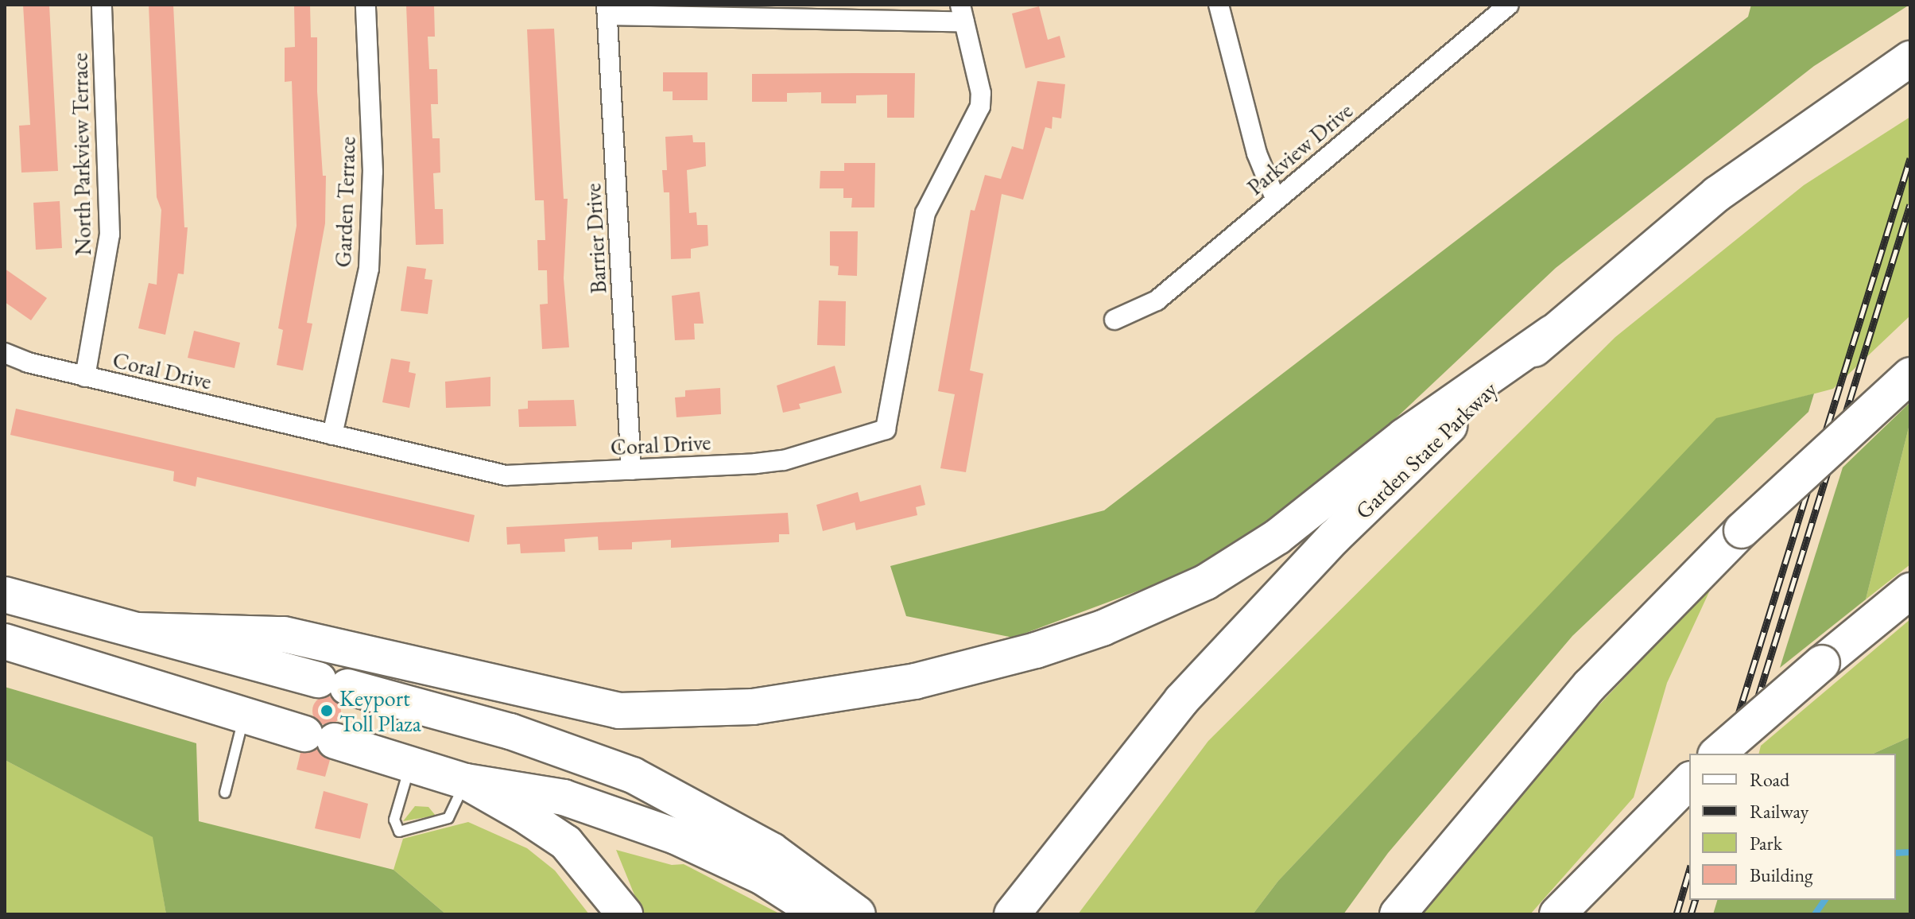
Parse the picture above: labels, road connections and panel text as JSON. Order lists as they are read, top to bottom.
{
  "streets": {
    "highway": ["Garden State Parkway"],
    "street": [
      "Parkview Drive",
      "North Parkview Terrace",
      "Garden Terrace",
      "Barrier Drive",
      "Coral Drive"
    ]
  },
  "crossings": [
    ["North Parkview Terrace", "Coral Drive"],
    ["Garden Terrace", "Coral Drive"],
    ["Barrier Drive", "Coral Drive"]
  ],
  "places": ["Keyport Toll Plaza"],
  "legend": [
    "Road",
    "Railway",
    "Park",
    "Building"
  ]
}
